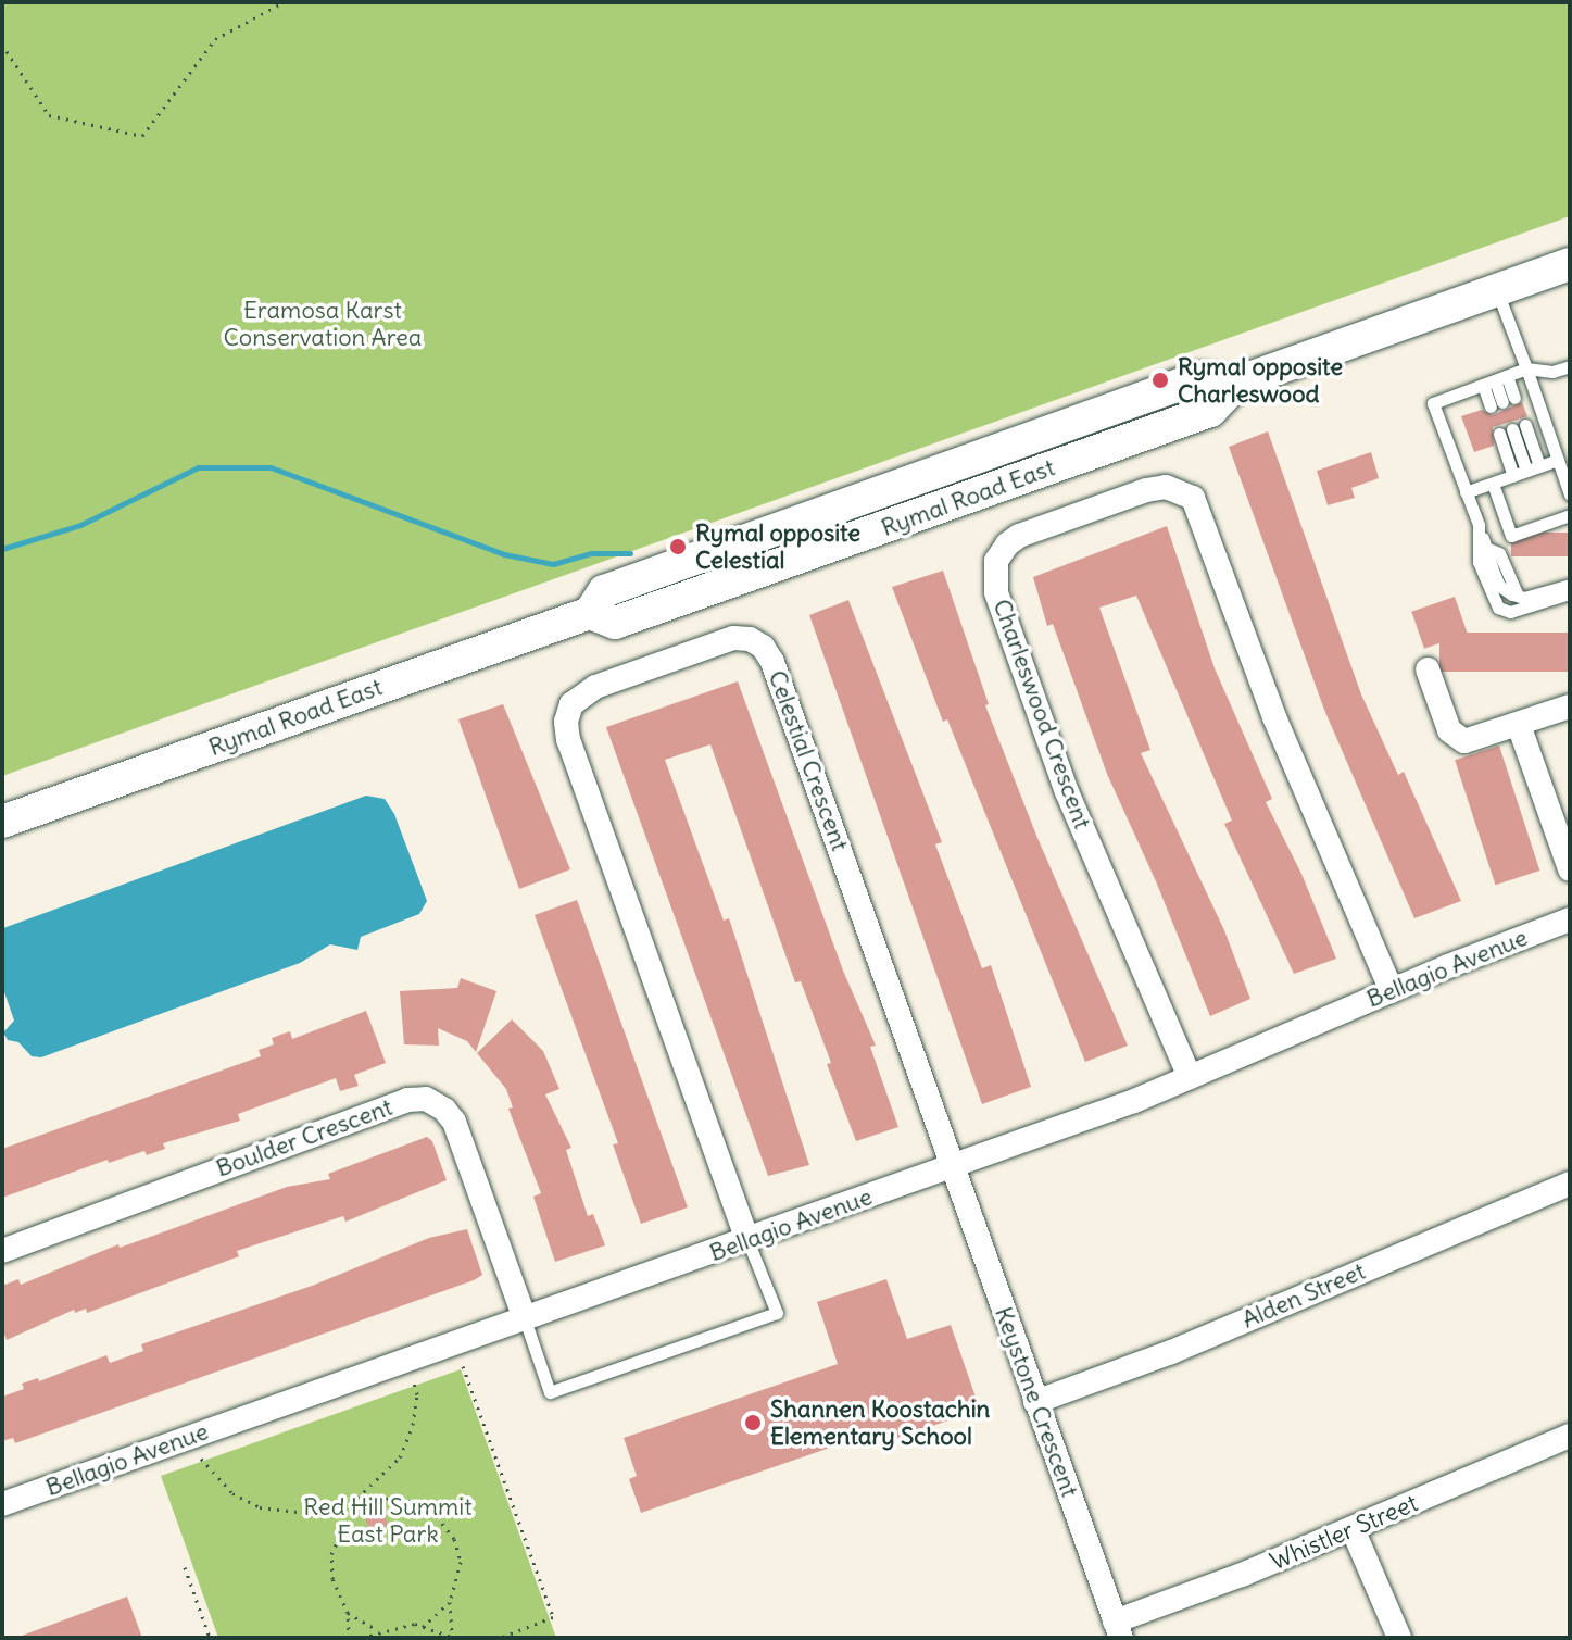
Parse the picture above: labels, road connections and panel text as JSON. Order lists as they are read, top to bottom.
{
  "streets": {
    "main road": ["Rymal Road East"],
    "street": [
      "Charleswood Crescent",
      "Celestial Crescent",
      "Bellagio Avenue",
      "Boulder Crescent",
      "Alden Street",
      "Keystone Crescent",
      "Whistler Street"
    ]
  },
  "crossings": [
    ["Charleswood Crescent", "Bellagio Avenue"],
    ["Celestial Crescent", "Bellagio Avenue"],
    ["Celestial Crescent", "Keystone Crescent"],
    ["Bellagio Avenue", "Boulder Crescent"],
    ["Bellagio Avenue", "Keystone Crescent"],
    ["Alden Street", "Keystone Crescent"],
    ["Keystone Crescent", "Whistler Street"]
  ],
  "parks": ["Eramosa Karst Conservation Area", "Red Hill Summit East Park"],
  "places": ["Rymal opposite Charleswood", "Rymal opposite Celestial", "Shannen Koostachin Elementary School"]
}
